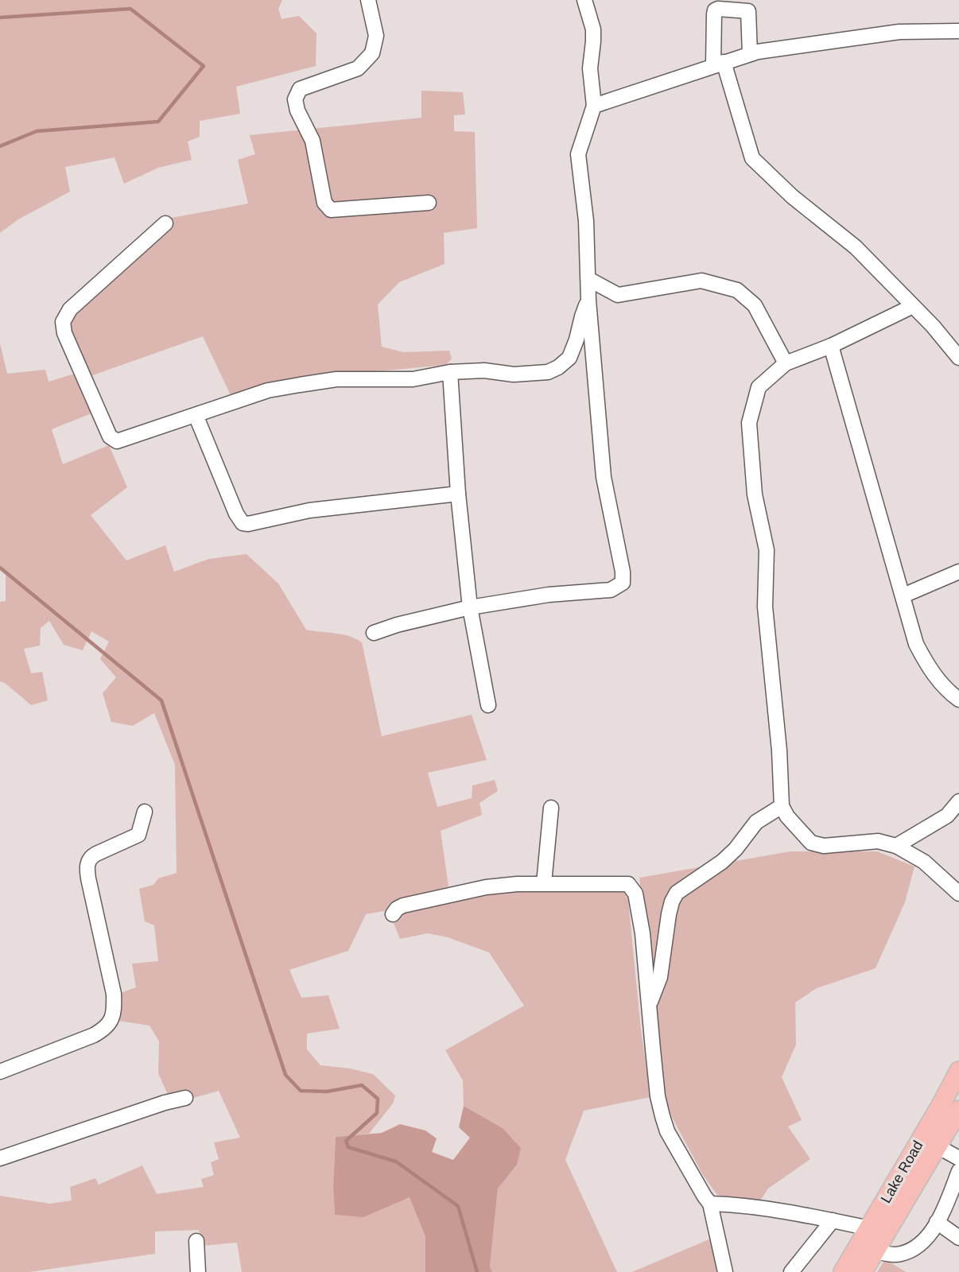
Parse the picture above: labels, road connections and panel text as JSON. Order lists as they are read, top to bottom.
{
  "streets": {
    "main road": ["Lake Road"]
  }
}
